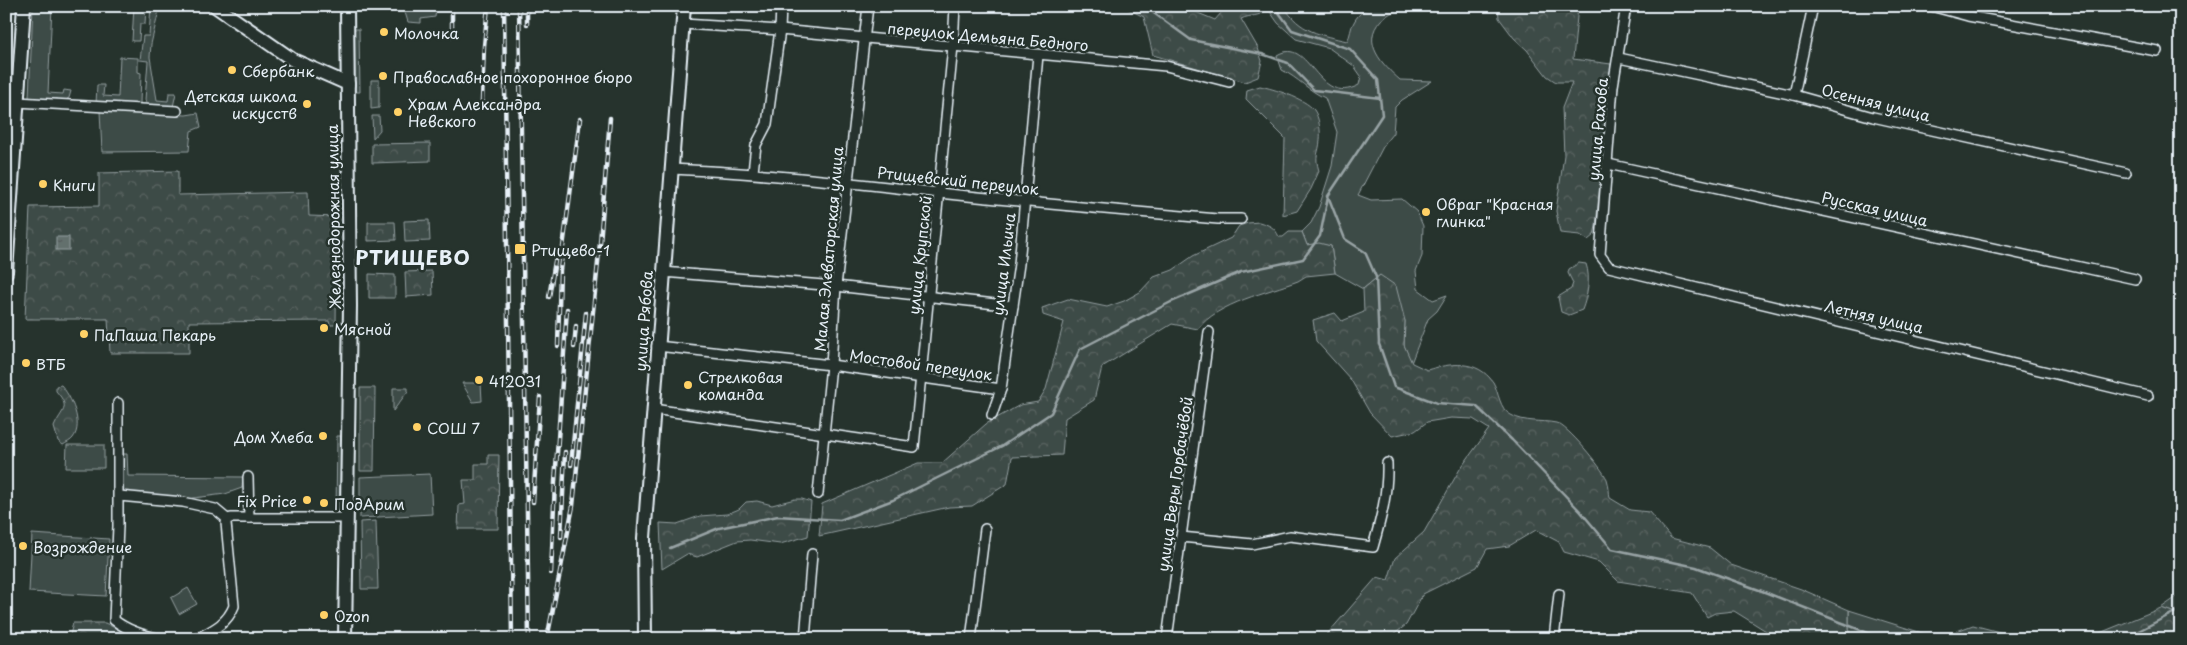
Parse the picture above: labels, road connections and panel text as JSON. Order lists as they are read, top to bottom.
{
  "streets": {
    "street": [
      "переулок Демьяна Бедного",
      "Осенняя улица",
      "улица Рахова",
      "Ртищевский переулок",
      "Русская улица",
      "Железнодорожная улица",
      "Малая Элеваторская улица",
      "улица Крупской",
      "улица Ильича",
      "Летняя улица",
      "улица Рябова",
      "Мостовой переулок",
      "улица Веры Горбачёвой"
    ]
  },
  "crossings": [
    ["переулок Демьяна Бедного", "Малая Элеваторская улица"],
    ["переулок Демьяна Бедного", "улица Крупской"],
    ["переулок Демьяна Бедного", "улица Ильича"],
    ["переулок Демьяна Бедного", "улица Рябова"],
    ["Осенняя улица", "улица Рахова"],
    ["улица Рахова", "Русская улица"],
    ["улица Рахова", "Летняя улица"],
    ["Ртищевский переулок", "Малая Элеваторская улица"],
    ["Ртищевский переулок", "улица Крупской"],
    ["Ртищевский переулок", "улица Ильича"],
    ["Ртищевский переулок", "улица Рябова"],
    ["Малая Элеваторская улица", "улица Крупской"],
    ["Малая Элеваторская улица", "Мостовой переулок"],
    ["улица Крупской", "Мостовой переулок"],
    ["улица Ильича", "Мостовой переулок"],
    ["улица Рябова", "Мостовой переулок"]
  ],
  "districts": ["РТИЩЕВО"],
  "places": {
    "other": [
      "Молочка",
      "Сбербанк",
      "Православное похоронное бюро",
      "Детская школа искусств",
      "Храм Александра Невского",
      "Книги",
      "Овраг \"Красная глинка\"",
      "Мясной",
      "ПаПаша Пекарь",
      "ВТБ",
      "412031",
      "Стрелковая команда",
      "СОШ 7",
      "Дом Хлеба",
      "Fix Price",
      "ПодАрим",
      "Возрождение",
      "Ozon"
    ],
    "transit": ["Ртищево-1"]
  }
}
